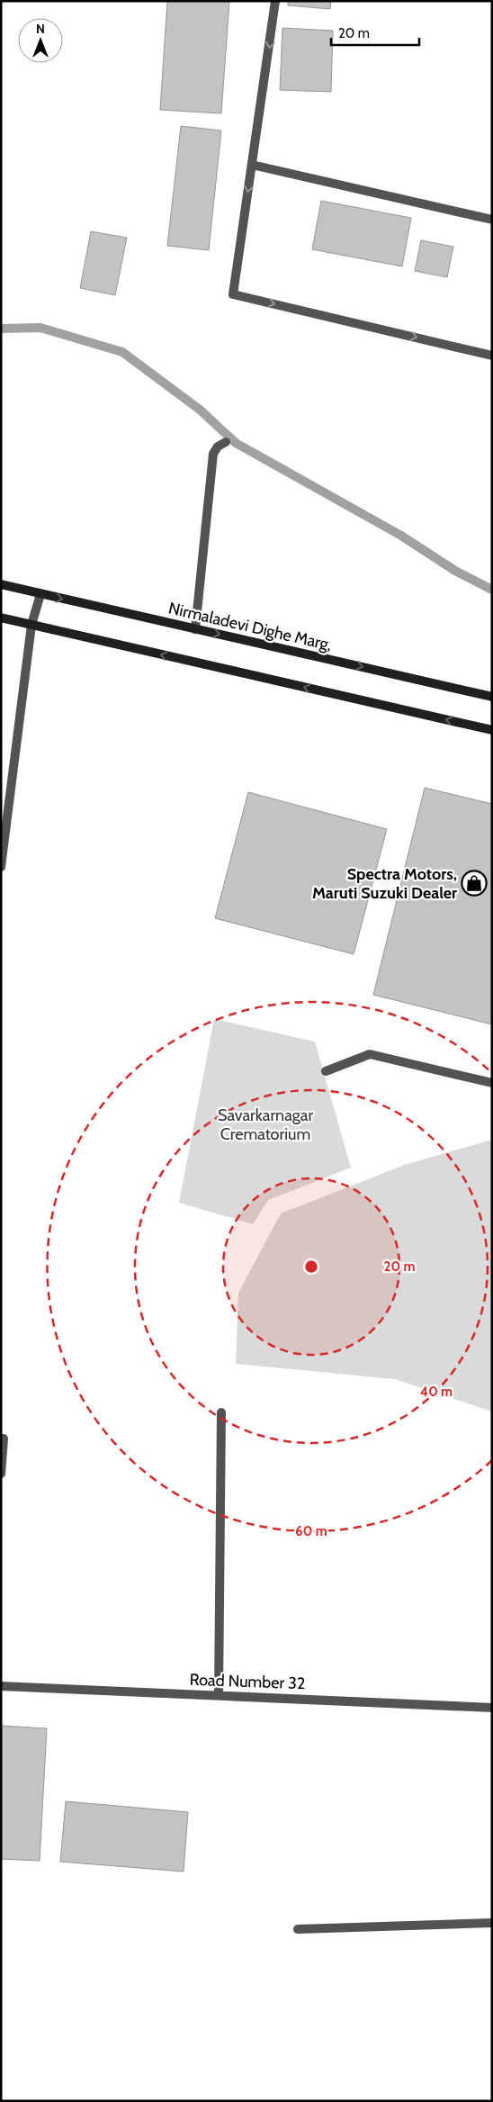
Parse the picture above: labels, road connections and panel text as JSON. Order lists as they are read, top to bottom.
{
  "streets": {
    "main road": ["Nirmaladevi Dighe Marg,"],
    "street": ["Road Number 32"]
  },
  "parks": ["Savarkarnagar Crematorium"],
  "places": {
    "shop": ["Spectra Motors, Maruti Suzuki Dealer"]
  },
  "scale_bar": "20 m",
  "north": "top",
  "rings": ["20 m", "40 m", "60 m"]
}
